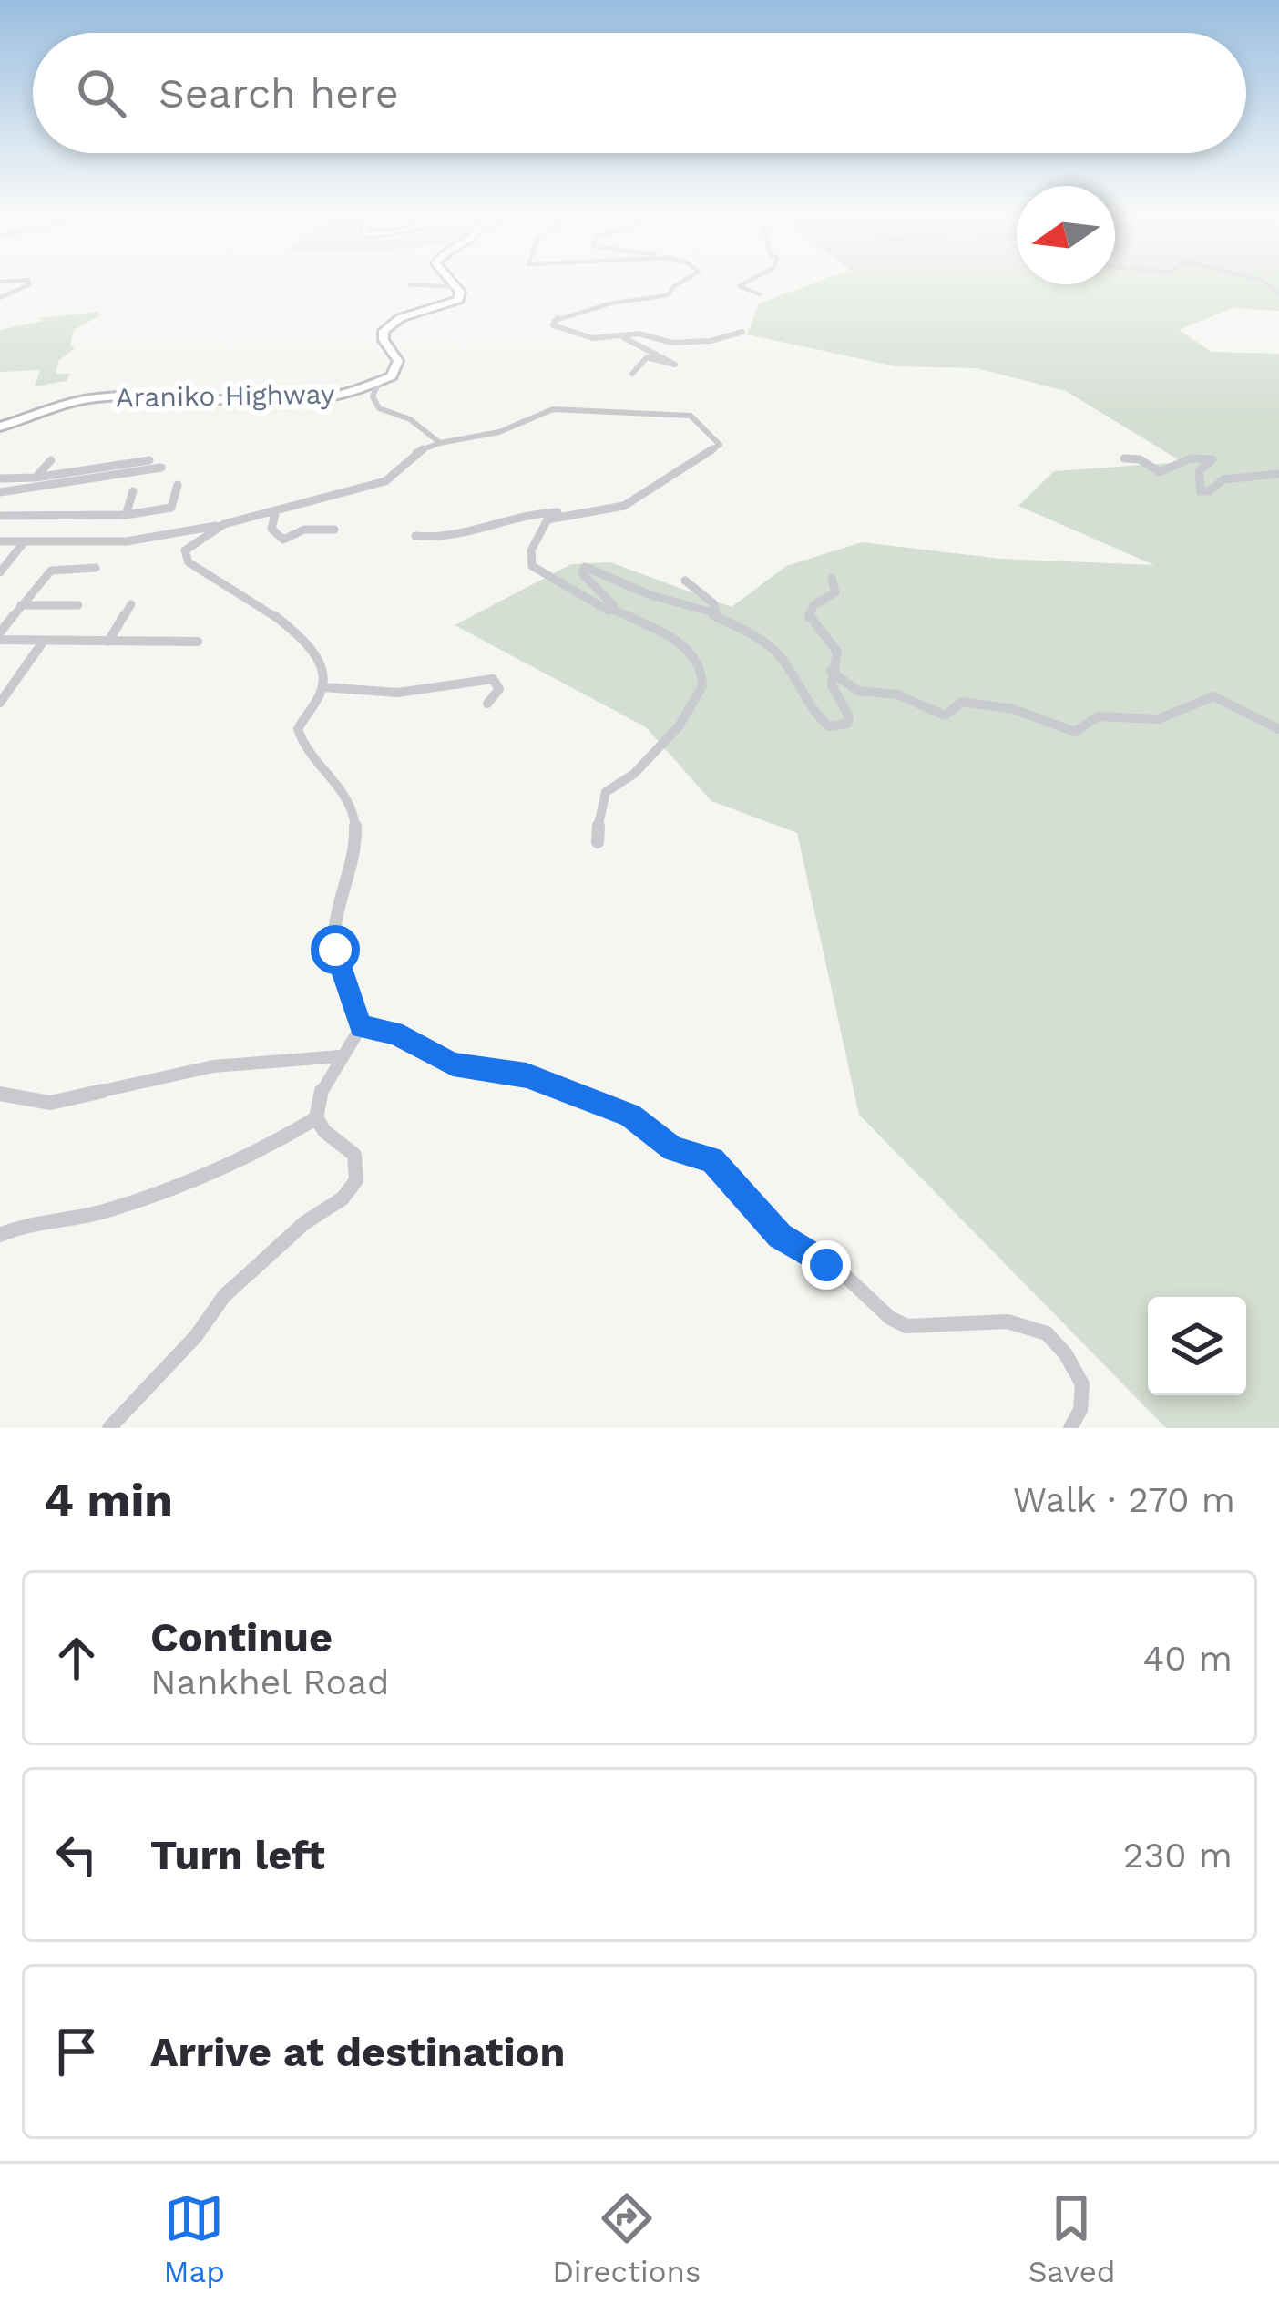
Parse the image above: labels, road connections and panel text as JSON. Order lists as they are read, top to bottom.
{
  "streets": {
    "highway": ["Araniko Highway"]
  },
  "north": "left",
  "page": {
    "search": "Search here",
    "heading": ["4 min", "Walk · 270 m"],
    "list": [
      ["Continue", "Nankhel Road", "40 m"],
      ["Turn left", "230 m"],
      "Arrive at destination"
    ],
    "nav": ["Map", "Directions", "Saved"]
  }
}
